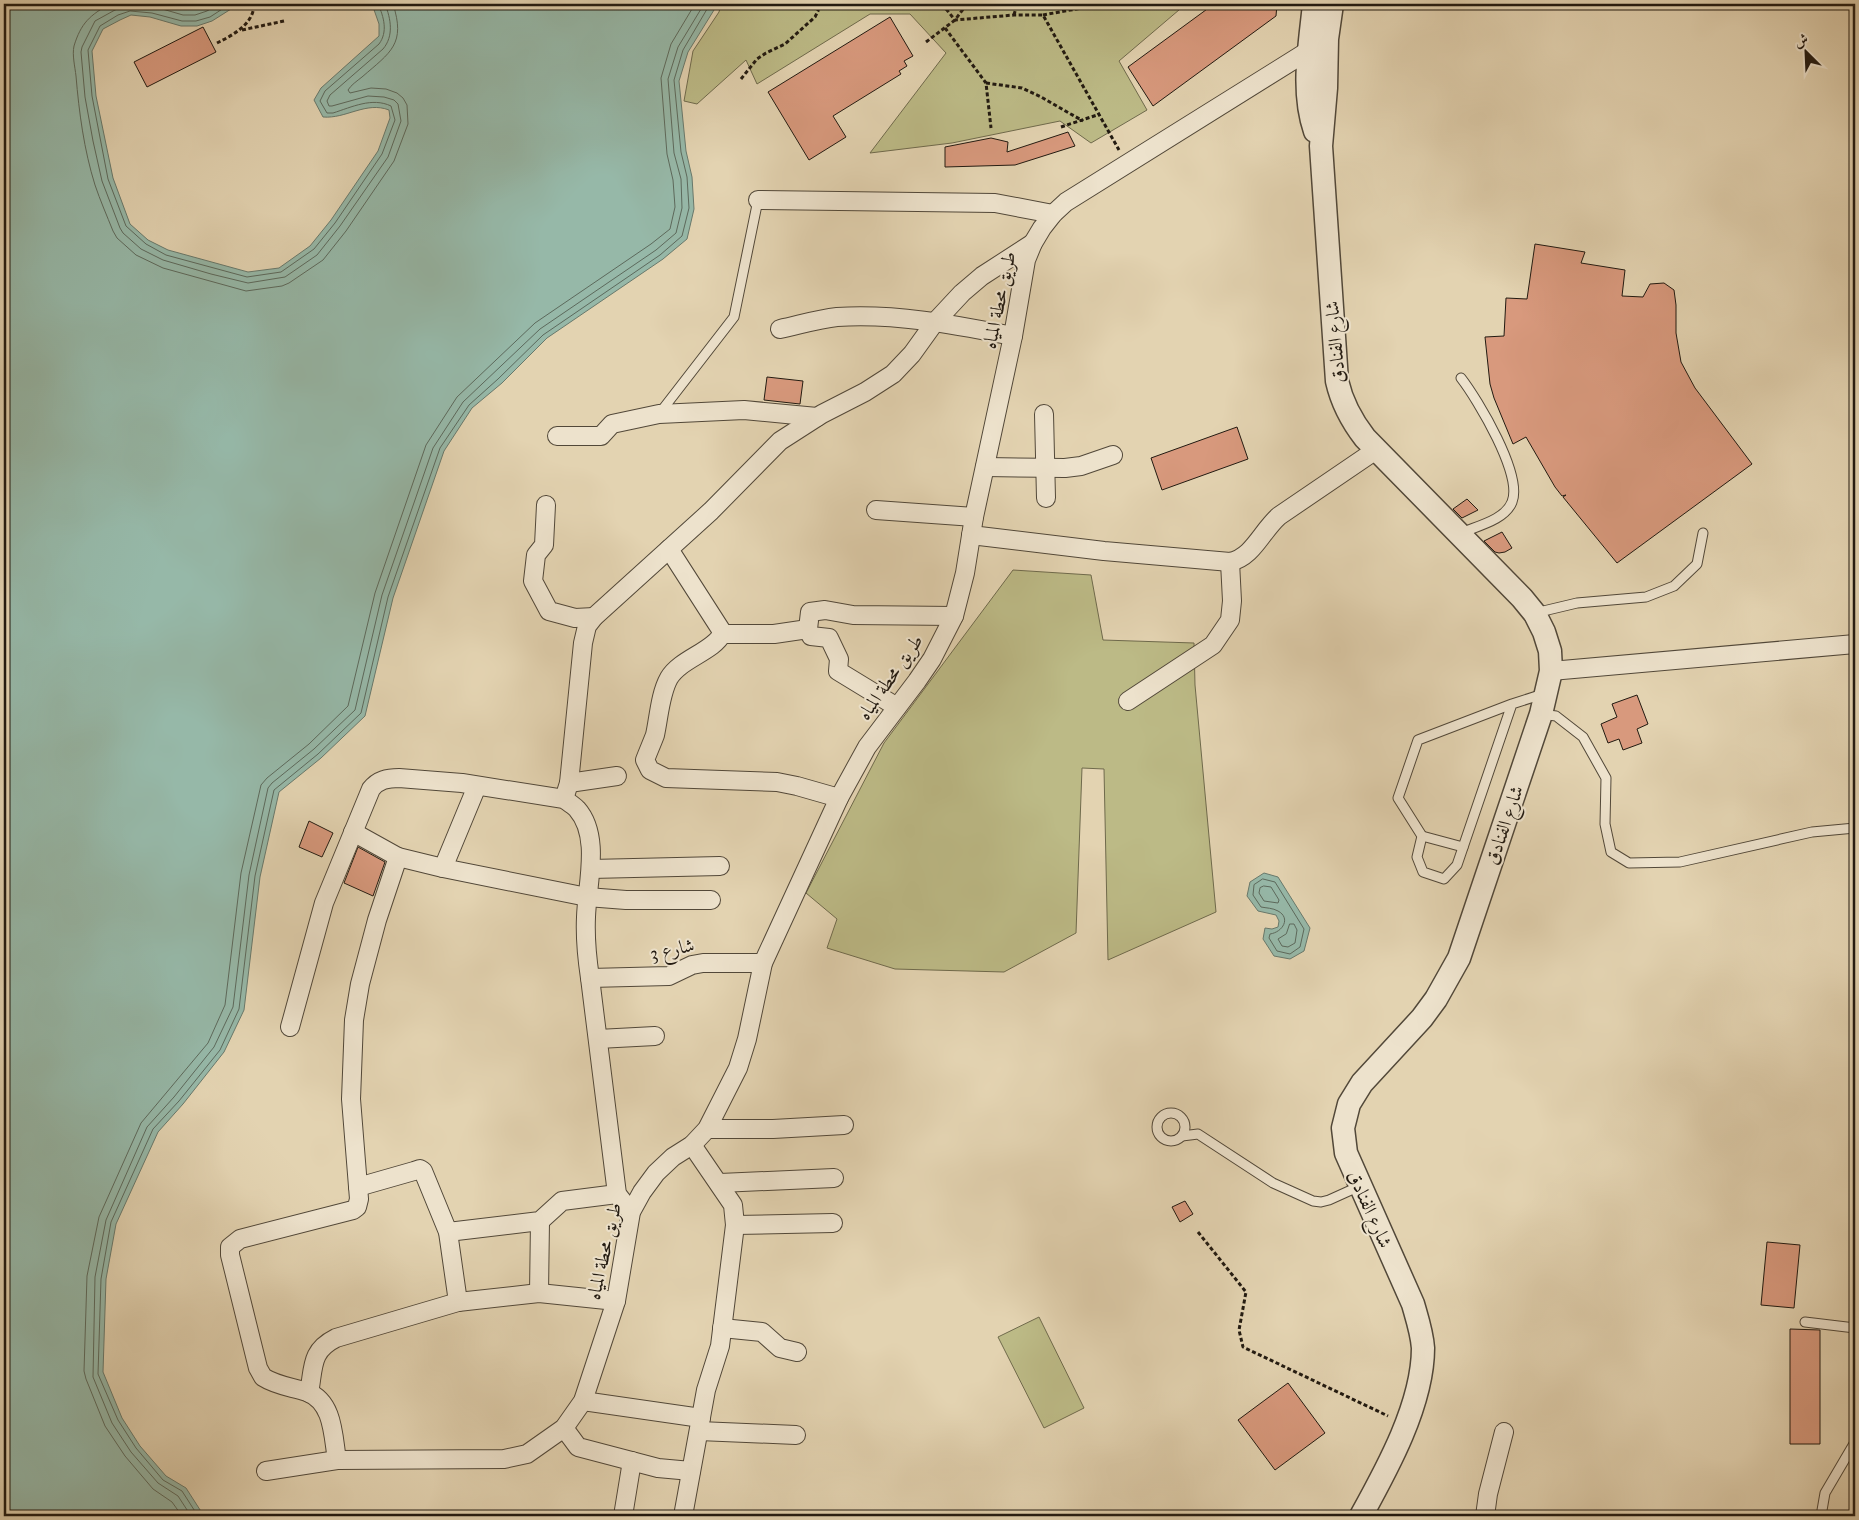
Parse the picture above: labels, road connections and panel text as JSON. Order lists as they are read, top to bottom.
{
  "streets": {
    "street": ["طريق محطة المياه", "شارع الفنادق", "شارع 3"]
  },
  "crossings": [
    ["طريق محطة المياه", "شارع الفنادق"],
    ["طريق محطة المياه", "شارع 3"]
  ],
  "north": "top left"
}
